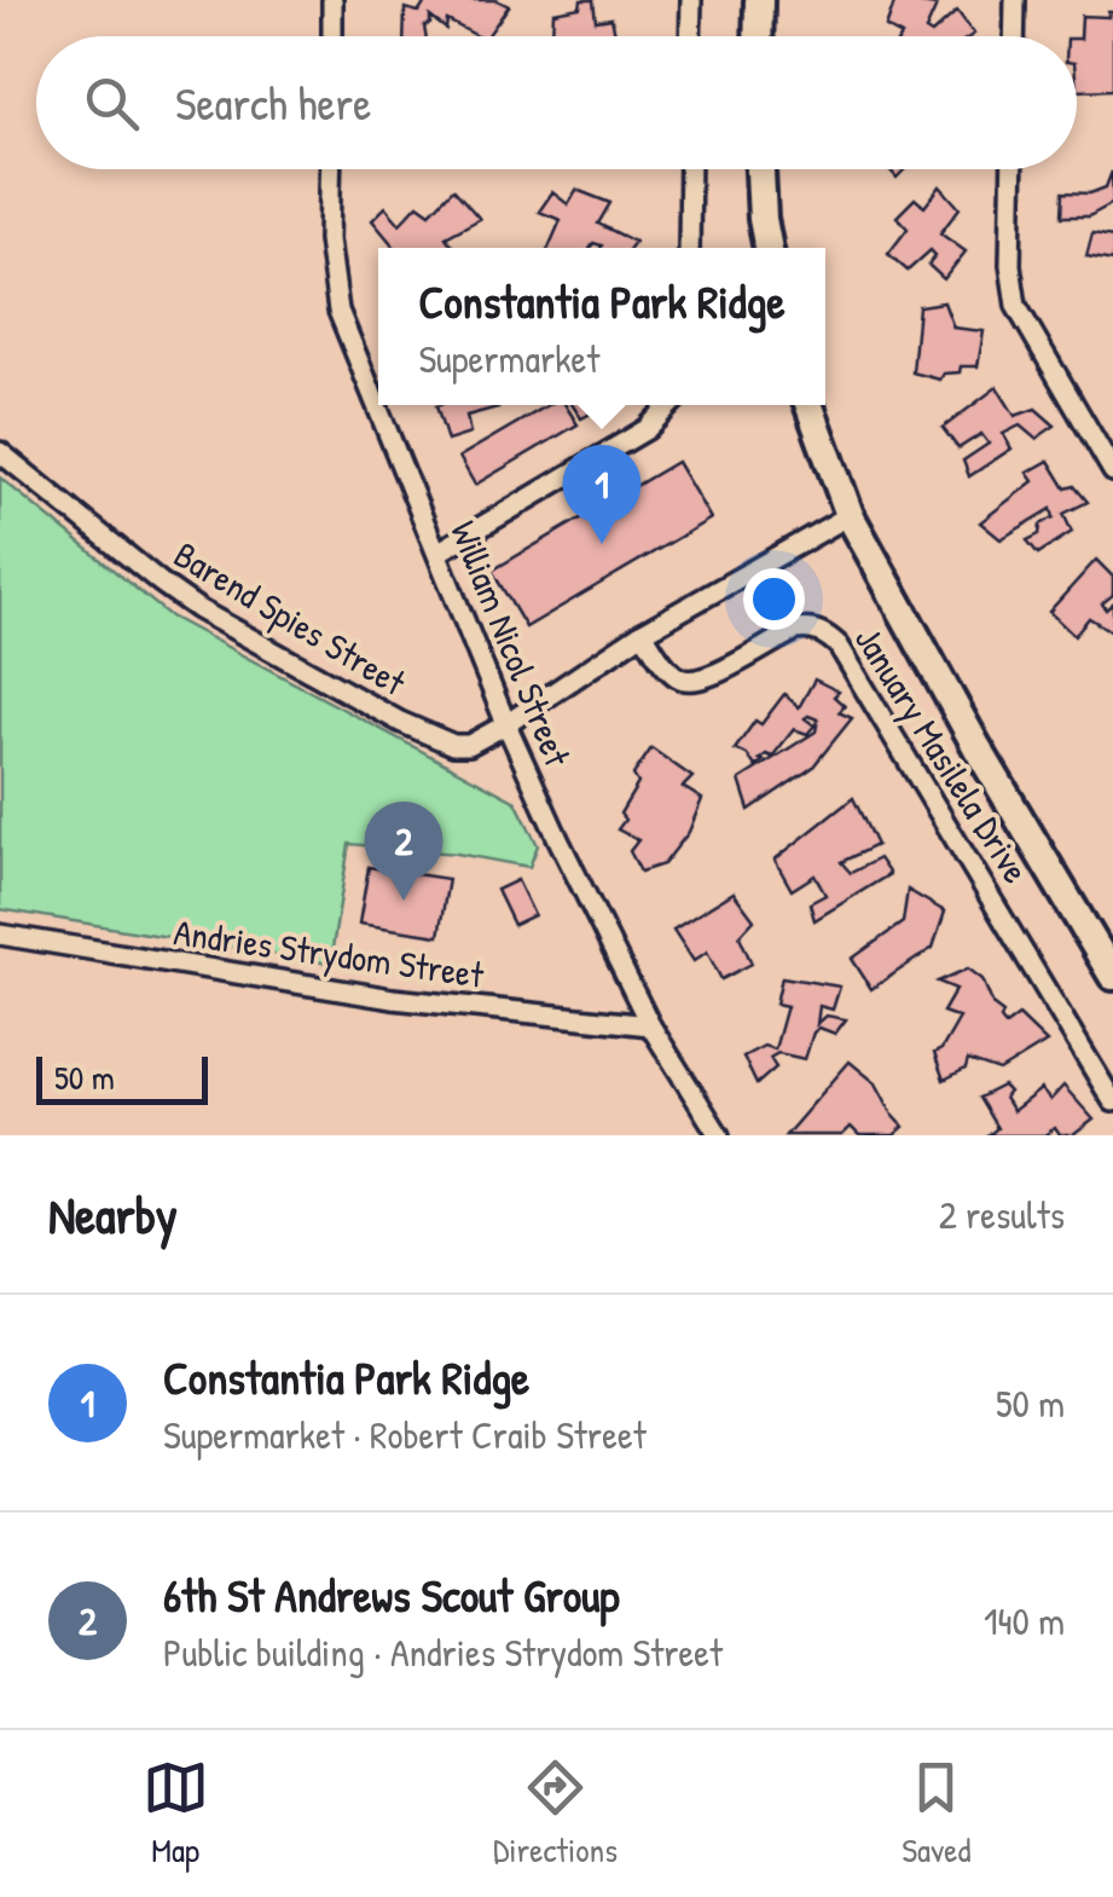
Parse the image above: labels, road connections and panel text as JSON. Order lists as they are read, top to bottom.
{
  "streets": {
    "main road": ["January Masilela Drive"],
    "street": ["Barend Spies Street", "William Nicol Street", "Andries Strydom Street"]
  },
  "crossings": [
    ["Barend Spies Street", "William Nicol Street"],
    ["Barend Spies Street", "January Masilela Drive"],
    ["William Nicol Street", "Andries Strydom Street"]
  ],
  "scale_bar": "50 m",
  "page": {
    "search": "Search here",
    "popup": ["Constantia Park Ridge", "Supermarket"],
    "pins": ["1", "2"],
    "scale": "50 m",
    "heading": ["Nearby", "2 results"],
    "list": [
      {
        "mark": "1",
        "name": "Constantia Park Ridge",
        "note": "Supermarket · Robert Craib Street",
        "value": "50 m"
      },
      {
        "mark": "2",
        "name": "6th St Andrews Scout Group",
        "note": "Public building · Andries Strydom Street",
        "value": "140 m"
      }
    ],
    "nav": ["Map", "Directions", "Saved"]
  }
}
